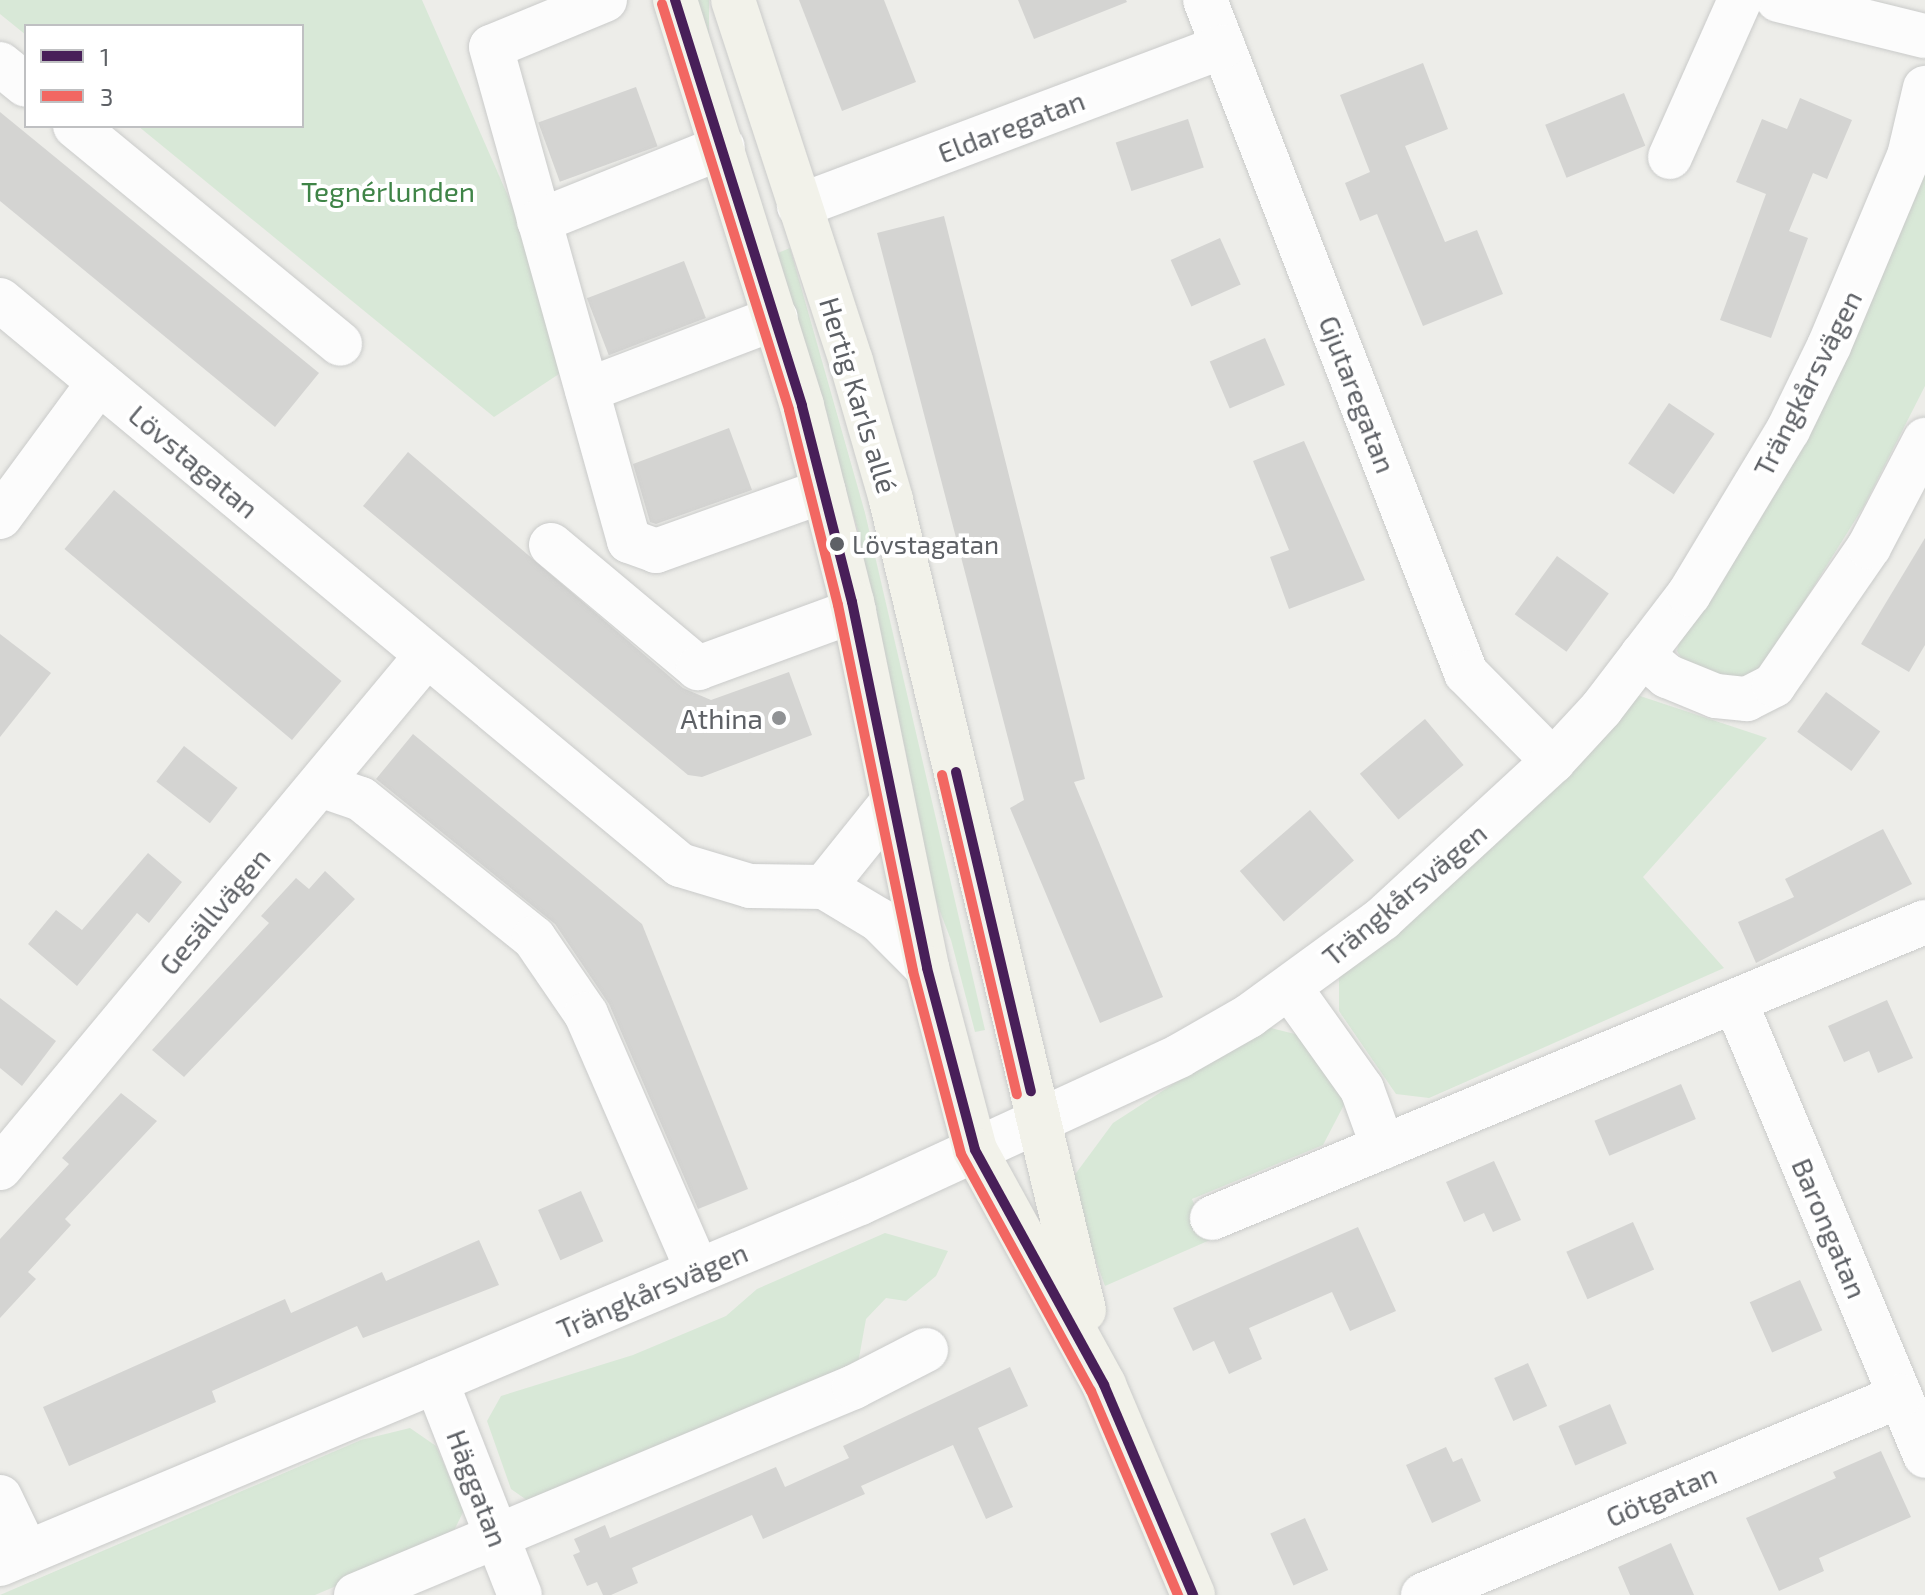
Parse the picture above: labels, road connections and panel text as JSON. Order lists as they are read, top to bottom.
{
  "streets": {
    "main road": ["Hertig Karls allé"],
    "street": [
      "Eldaregatan",
      "Trängkårsvägen",
      "Gjutaregatan",
      "Lövstagatan",
      "Gesällvägen",
      "Barongatan",
      "Häggatan",
      "Götgatan"
    ]
  },
  "crossings": [
    ["Eldaregatan", "Gjutaregatan"],
    ["Eldaregatan", "Hertig Karls allé"],
    ["Trängkårsvägen", "Gjutaregatan"],
    ["Trängkårsvägen", "Hertig Karls allé"],
    ["Trängkårsvägen", "Häggatan"],
    ["Lövstagatan", "Gesällvägen"],
    ["Barongatan", "Götgatan"]
  ],
  "parks": ["Tegnérlunden"],
  "places": ["Lövstagatan", "Athina"],
  "lines": ["transit line 1", "transit line 3"],
  "legend": ["1", "3"]
}
